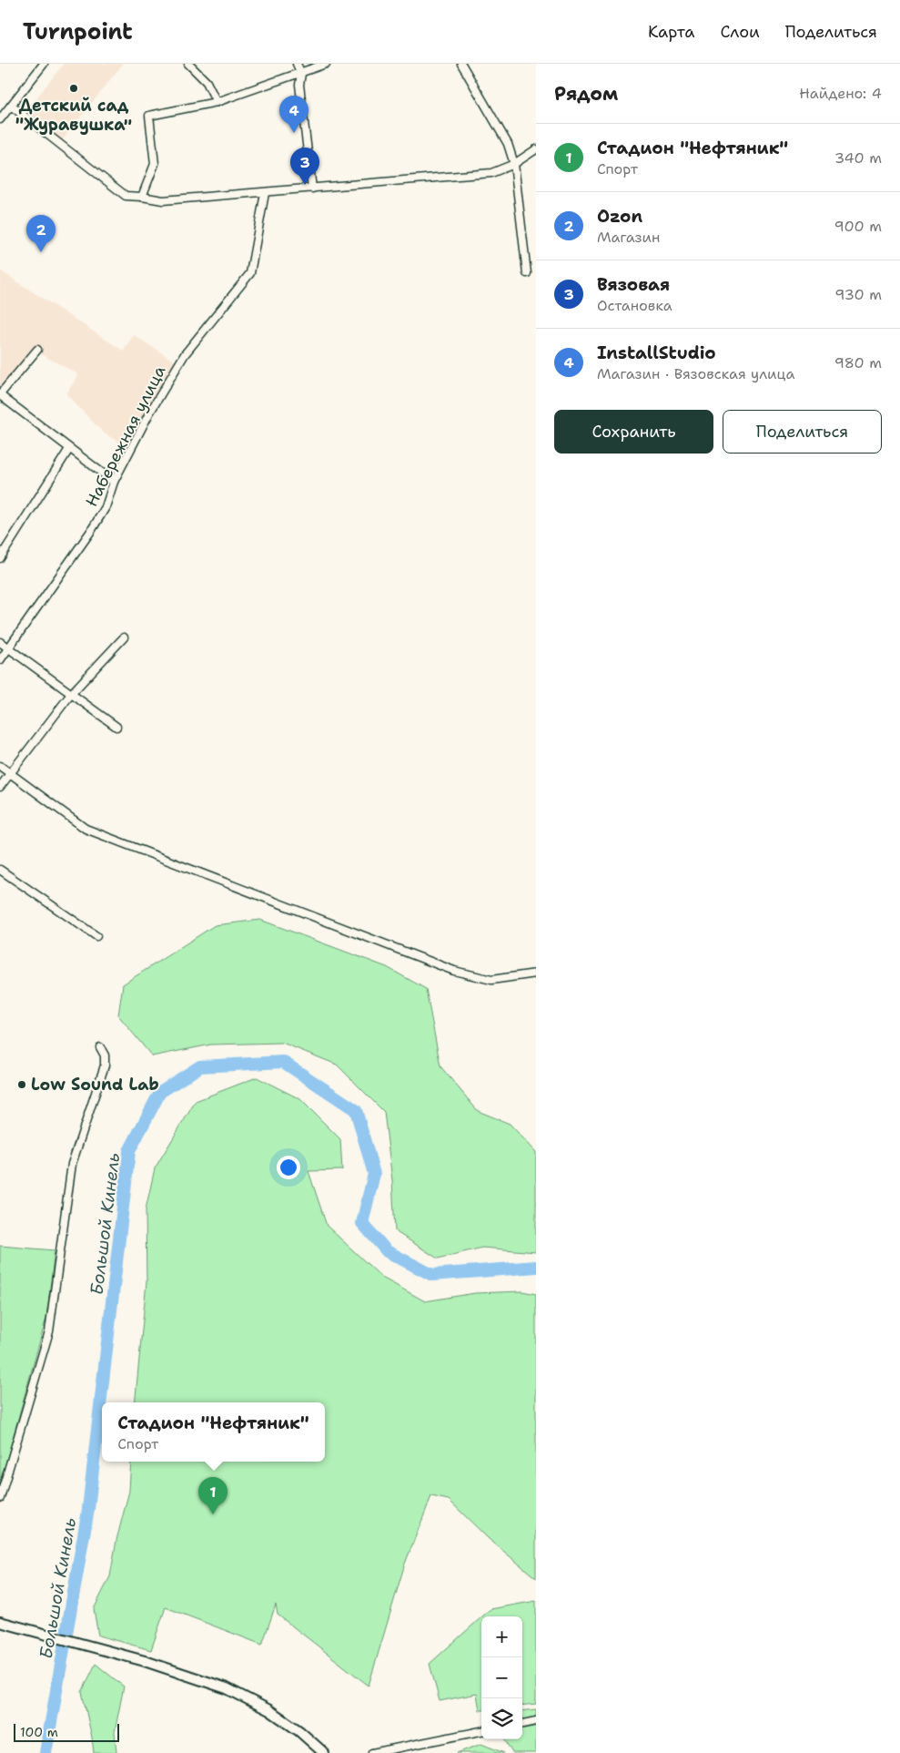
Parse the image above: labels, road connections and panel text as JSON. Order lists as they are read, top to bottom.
{
  "streets": {
    "street": ["Набережная улица"]
  },
  "water": ["Большой Кинель"],
  "places": ["Детский сад \"Журавушка\"", "Low Sound Lab"],
  "scale_bar": "100 m",
  "page": {
    "header": "Turnpoint",
    "nav": ["Карта", "Слои", "Поделиться"],
    "heading": ["Рядом", "Найдено: 4"],
    "pins": [
      "4",
      "3",
      "2",
      "1"
    ],
    "list": [
      {
        "mark": "1",
        "name": "Стадион \"Нефтяник\"",
        "note": "Спорт",
        "value": "340 m"
      },
      {
        "mark": "2",
        "name": "Ozon",
        "note": "Магазин",
        "value": "900 m"
      },
      {
        "mark": "3",
        "name": "Вязовая",
        "note": "Остановка",
        "value": "930 m"
      },
      {
        "mark": "4",
        "name": "InstallStudio",
        "note": "Магазин · Вязовская улица",
        "value": "980 m"
      }
    ],
    "buttons": ["Сохранить", "Поделиться"],
    "popup": ["Стадион \"Нефтяник\"", "Спорт"],
    "map_buttons": ["+", "−"],
    "scale": "100 m"
  }
}
